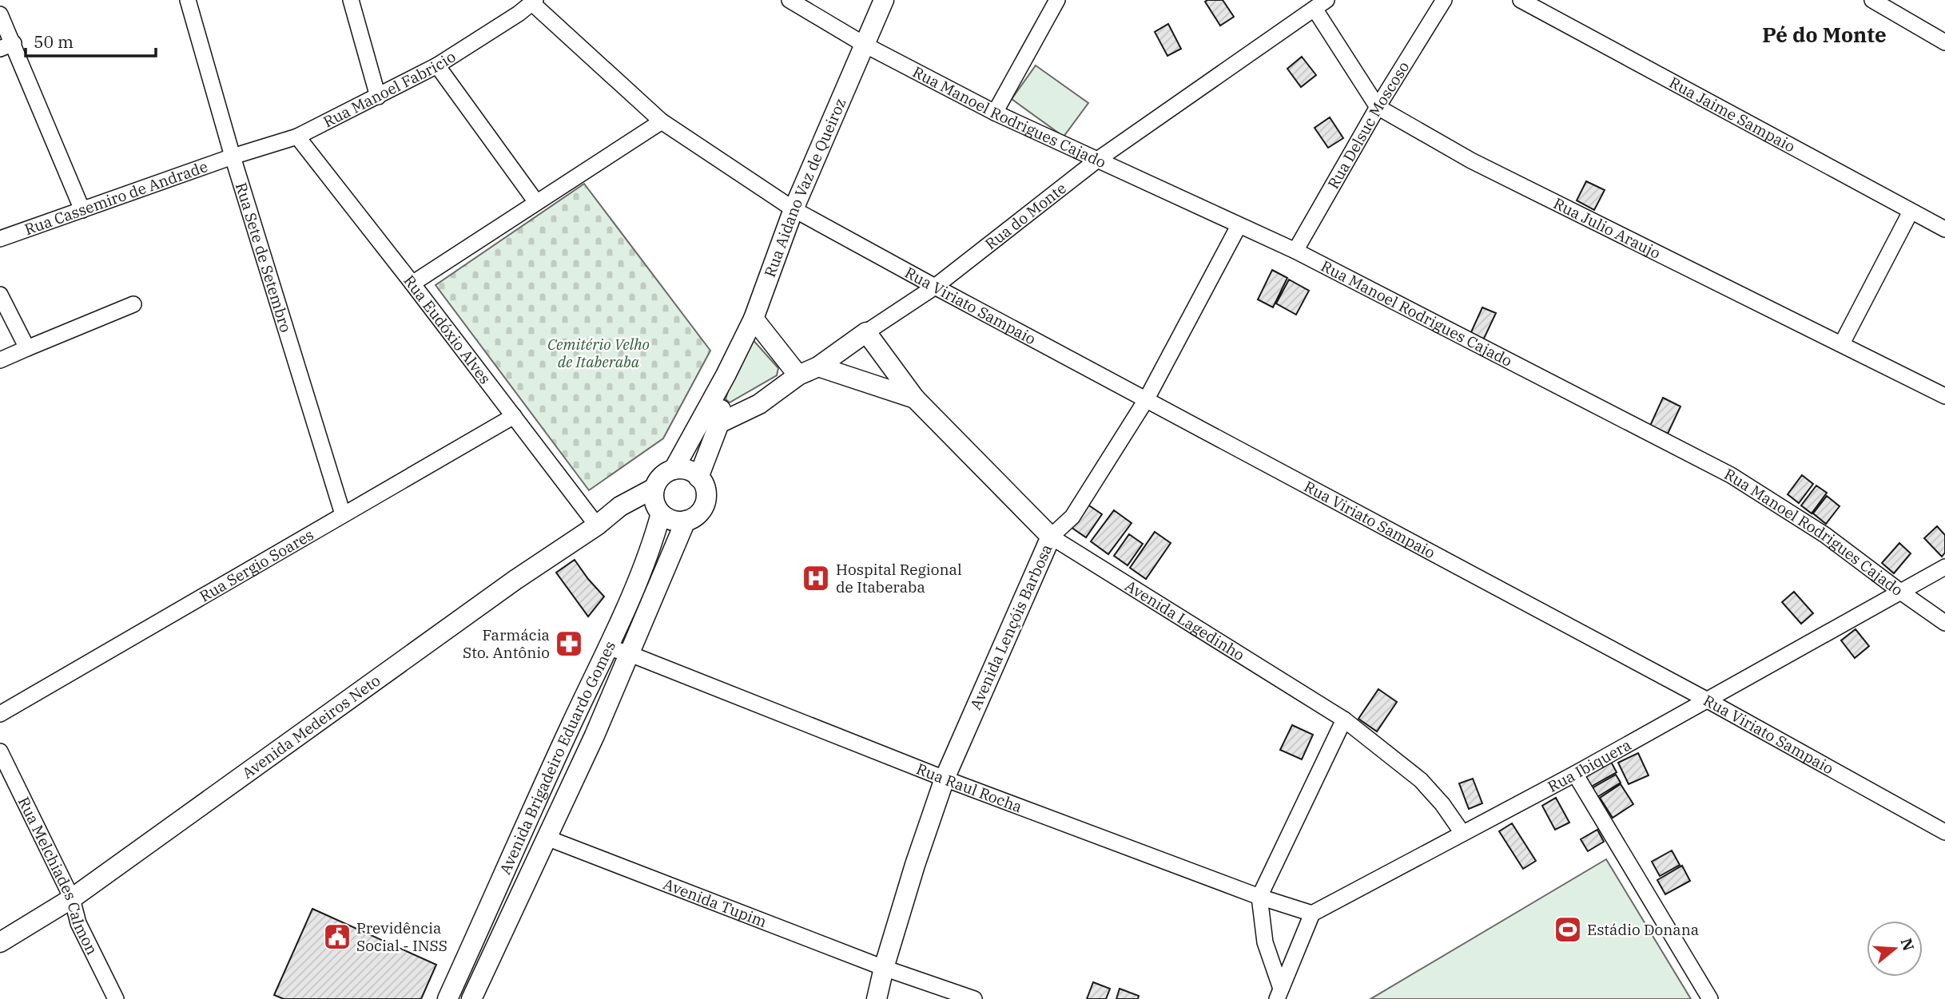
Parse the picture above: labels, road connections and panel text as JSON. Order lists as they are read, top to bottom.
{
  "streets": {
    "street": [
      "Rua Manoel Fabricio",
      "Rua Jaime Sampaio",
      "Rua Manoel Rodrigues Cajado",
      "Rua Delsuc Moscoso",
      "Rua Aidano Vaz de Queiroz",
      "Rua Cassemiro de Andrade",
      "Rua do Monte",
      "Rua Julio Araujo",
      "Rua Sete de Setembro",
      "Rua Viriato Sampaio",
      "Rua Eudóxio Alves",
      "Rua Sergio Soares",
      "Avenida Lagedinho",
      "Avenida Lençóis Barbosa",
      "Avenida Medeiros Neto",
      "Avenida Brigadeiro Eduardo Gomes",
      "Rua Ibiquera",
      "Rua Raul Rocha",
      "Rua Melchiades Calmon",
      "Avenida Tupim"
    ]
  },
  "crossings": [
    ["Rua Manoel Fabricio", "Rua Cassemiro de Andrade"],
    ["Rua Manoel Fabricio", "Rua Sete de Setembro"],
    ["Rua Manoel Fabricio", "Rua Viriato Sampaio"],
    ["Rua Manoel Fabricio", "Rua Eudóxio Alves"],
    ["Rua Manoel Rodrigues Cajado", "Rua Delsuc Moscoso"],
    ["Rua Manoel Rodrigues Cajado", "Rua Aidano Vaz de Queiroz"],
    ["Rua Manoel Rodrigues Cajado", "Rua do Monte"],
    ["Rua Manoel Rodrigues Cajado", "Avenida Lençóis Barbosa"],
    ["Rua Manoel Rodrigues Cajado", "Rua Ibiquera"],
    ["Rua Delsuc Moscoso", "Rua Julio Araujo"],
    ["Rua Aidano Vaz de Queiroz", "Rua do Monte"],
    ["Rua Aidano Vaz de Queiroz", "Rua Viriato Sampaio"],
    ["Rua Aidano Vaz de Queiroz", "Avenida Medeiros Neto"],
    ["Rua Aidano Vaz de Queiroz", "Avenida Brigadeiro Eduardo Gomes"],
    ["Rua Cassemiro de Andrade", "Rua Sete de Setembro"],
    ["Rua do Monte", "Rua Julio Araujo"],
    ["Rua do Monte", "Rua Viriato Sampaio"],
    ["Rua do Monte", "Avenida Lagedinho"],
    ["Rua Sete de Setembro", "Rua Sergio Soares"],
    ["Rua Viriato Sampaio", "Avenida Lençóis Barbosa"],
    ["Rua Viriato Sampaio", "Rua Ibiquera"],
    ["Rua Eudóxio Alves", "Rua Sergio Soares"],
    ["Rua Eudóxio Alves", "Avenida Medeiros Neto"],
    ["Avenida Lagedinho", "Avenida Lençóis Barbosa"],
    ["Avenida Lagedinho", "Rua Ibiquera"],
    ["Avenida Lençóis Barbosa", "Rua Raul Rocha"],
    ["Avenida Lençóis Barbosa", "Avenida Tupim"],
    ["Avenida Medeiros Neto", "Avenida Brigadeiro Eduardo Gomes"],
    ["Avenida Medeiros Neto", "Rua Melchiades Calmon"],
    ["Avenida Brigadeiro Eduardo Gomes", "Rua Raul Rocha"],
    ["Avenida Brigadeiro Eduardo Gomes", "Avenida Tupim"],
    ["Rua Ibiquera", "Rua Raul Rocha"]
  ],
  "districts": ["Pé do Monte"],
  "parks": ["Cemitério Velho de Itaberaba"],
  "places": {
    "hospital": ["Hospital Regional de Itaberaba"],
    "pharmacy": ["Farmácia Sto. Antônio"],
    "sports": ["Estádio Donana"],
    "public building": ["Previdência Social - INSS"]
  },
  "scale_bar": "50 m",
  "north": "right"
}
